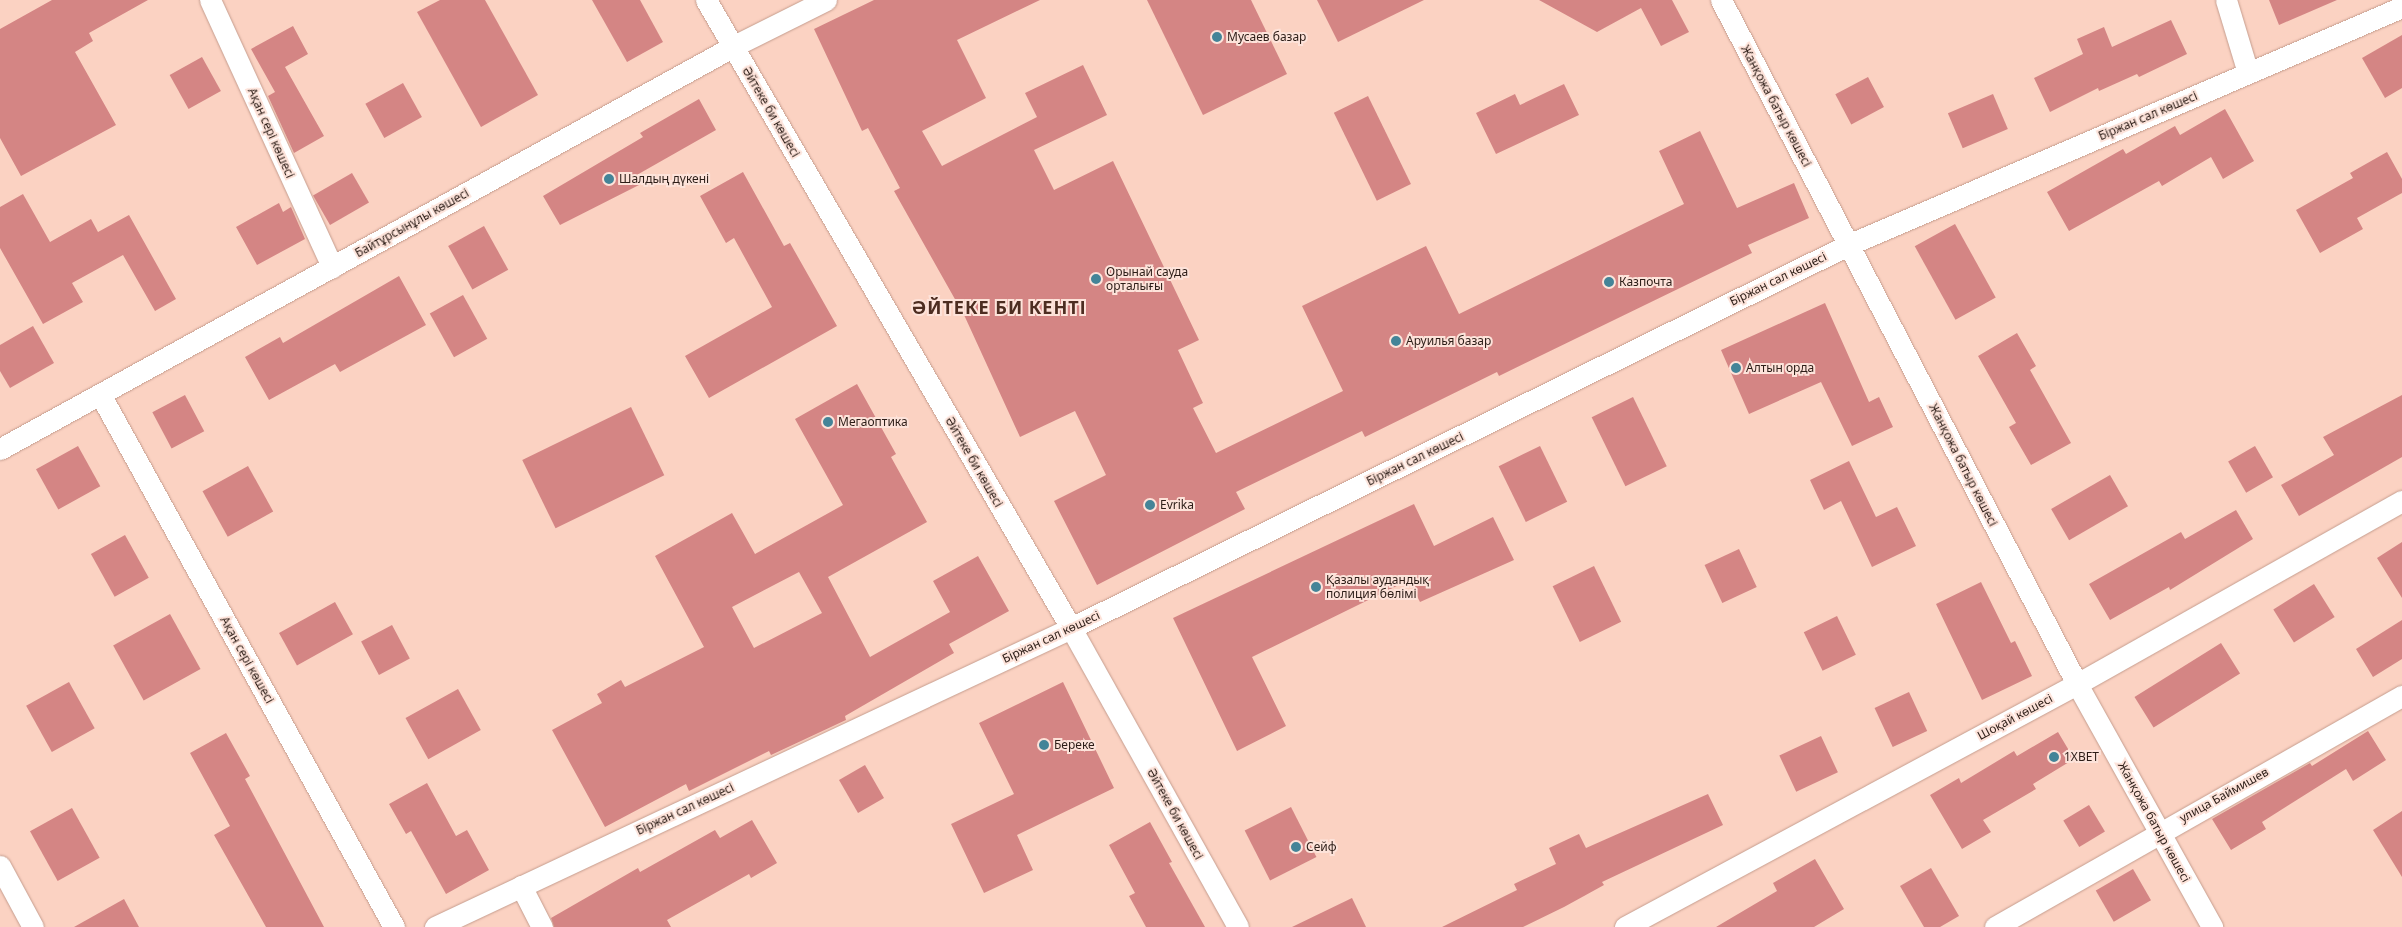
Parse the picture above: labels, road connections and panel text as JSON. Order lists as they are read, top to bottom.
{
  "streets": {
    "street": [
      "Жанқожа батыр көшесі",
      "Әйтеке би көшесі",
      "Біржан сал көшесі",
      "Ақан сері көшесі",
      "Байтұрсынұлы көшесі",
      "Шоқай көшесі",
      "улица Баймишев"
    ]
  },
  "crossings": [
    ["Жанқожа батыр көшесі", "Біржан сал көшесі"],
    ["Жанқожа батыр көшесі", "Шоқай көшесі"],
    ["Жанқожа батыр көшесі", "улица Баймишев"],
    ["Әйтеке би көшесі", "Біржан сал көшесі"],
    ["Әйтеке би көшесі", "Байтұрсынұлы көшесі"],
    ["Ақан сері көшесі", "Байтұрсынұлы көшесі"]
  ],
  "districts": ["ӘЙТЕКЕ БИ КЕНТІ"],
  "places": [
    "Мусаев базар",
    "Шалдың дүкені",
    "Орынай сауда орталығы",
    "Казпочта",
    "Аруилья базар",
    "Алтын орда",
    "Мегаоптика",
    "Evrika",
    "Қазалы аудандық полиция бөлімі",
    "Береке",
    "1XBET",
    "Сейф"
  ]
}
